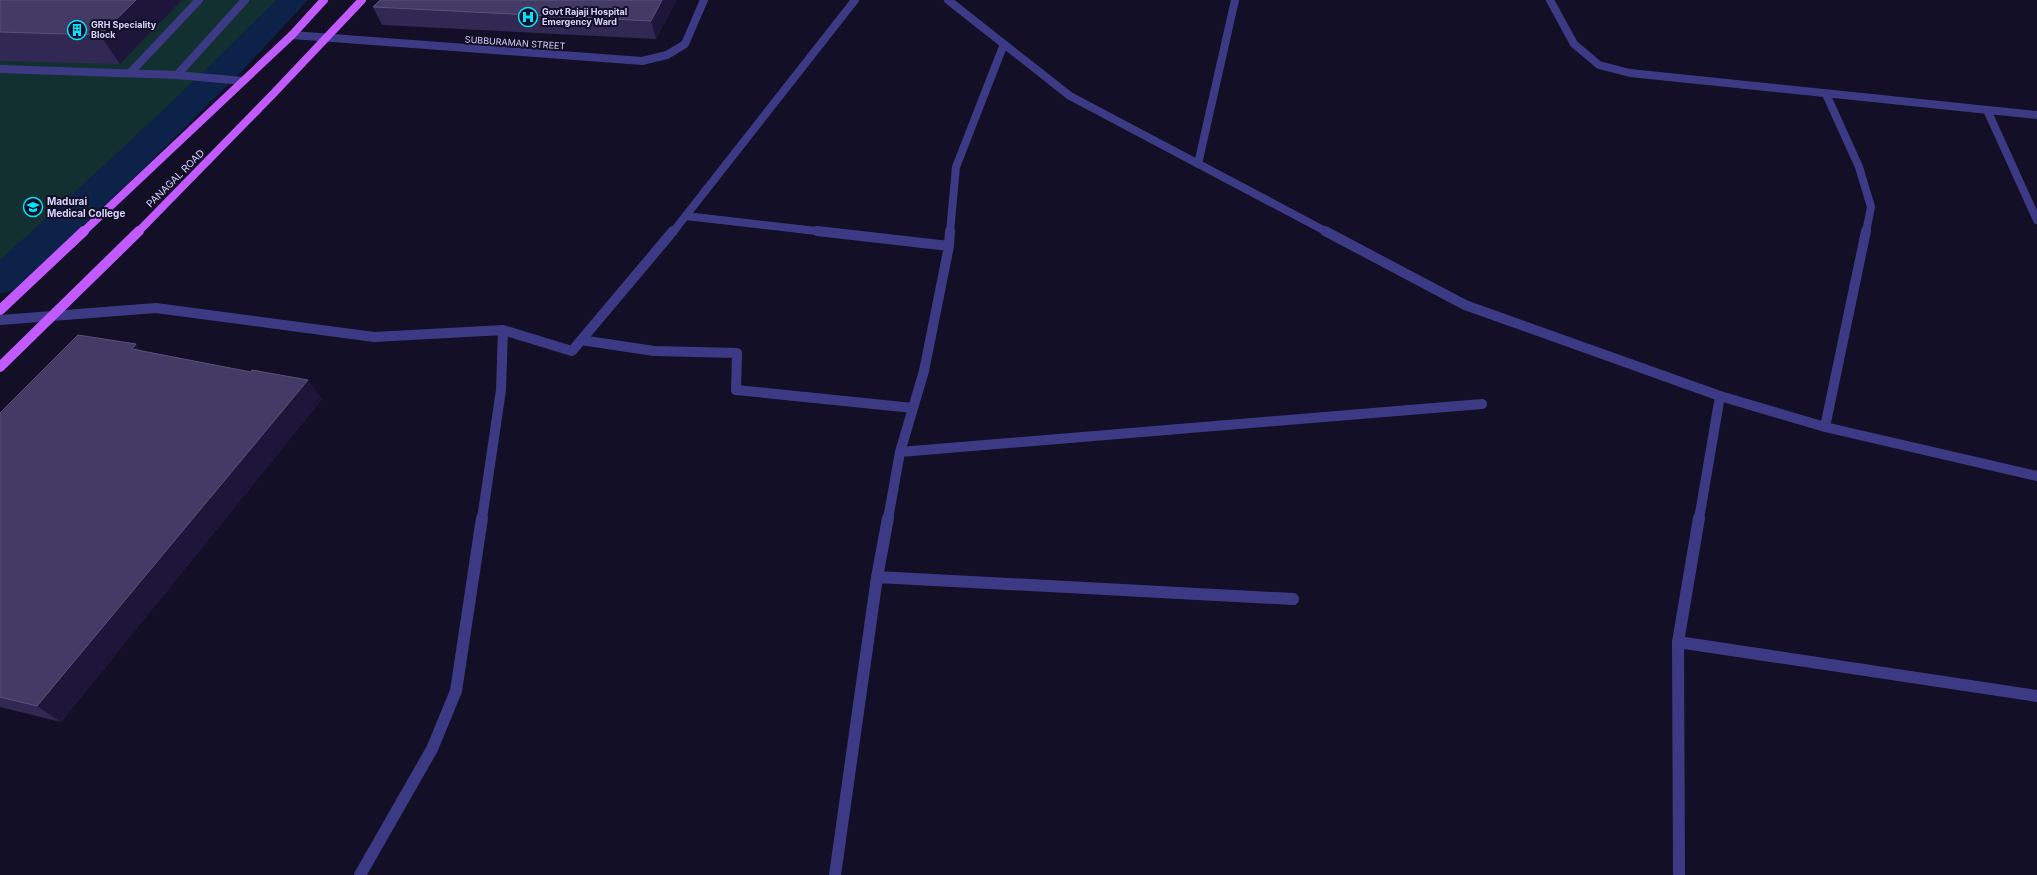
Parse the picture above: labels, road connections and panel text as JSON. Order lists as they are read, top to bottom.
{
  "streets": {
    "main road": ["PANAGAL ROAD"],
    "street": ["SUBBURAMAN STREET"]
  },
  "crossings": [
    ["SUBBURAMAN STREET", "PANAGAL ROAD"]
  ],
  "places": {
    "hospital": ["Govt Rajaji Hospital Emergency Ward"],
    "building": ["GRH Speciality Block"],
    "school or university": ["Madurai Medical College"]
  }
}
